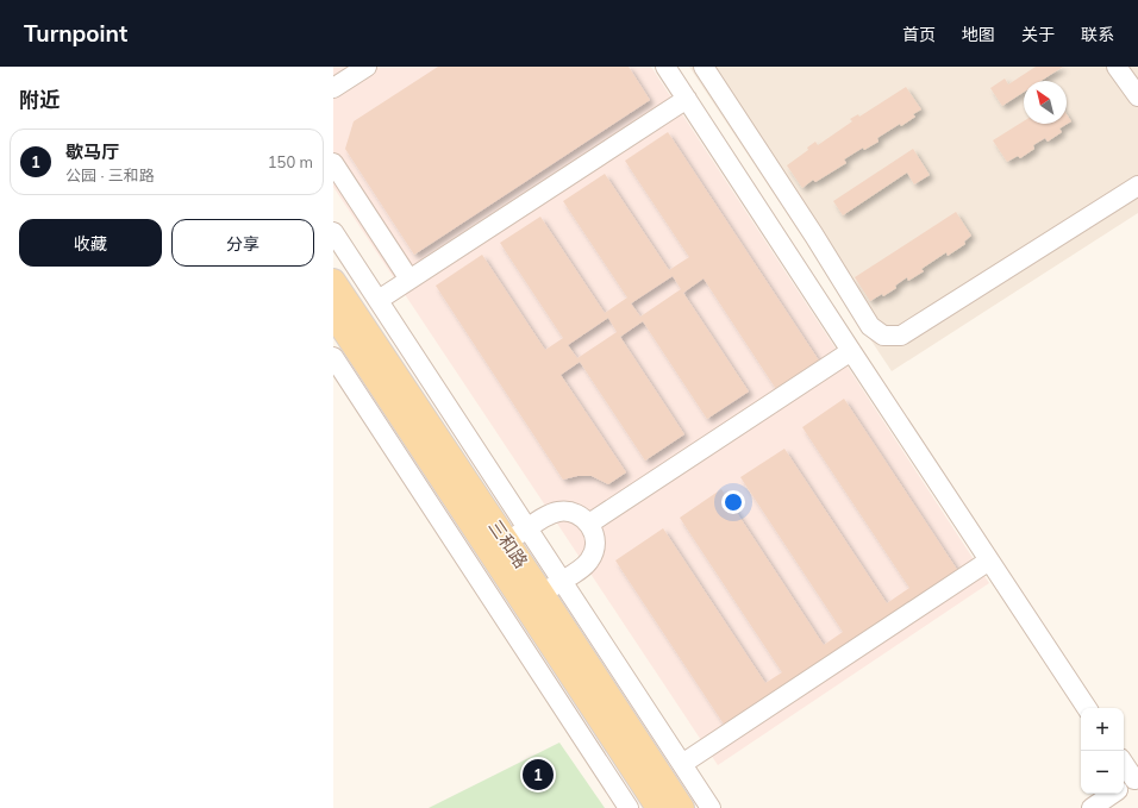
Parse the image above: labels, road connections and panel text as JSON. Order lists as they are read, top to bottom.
{
  "streets": {
    "main road": ["三和路"]
  },
  "north": "top left",
  "page": {
    "header": "Turnpoint",
    "nav": [
      "首页",
      "地图",
      "关于",
      "联系"
    ],
    "heading": "附近",
    "list": [
      {
        "mark": "1",
        "name": "歇马厅",
        "note": "公园 · 三和路",
        "value": "150 m"
      }
    ],
    "buttons": ["收藏", "分享"],
    "map_buttons": ["+", "−"],
    "pins": "1"
  }
}
